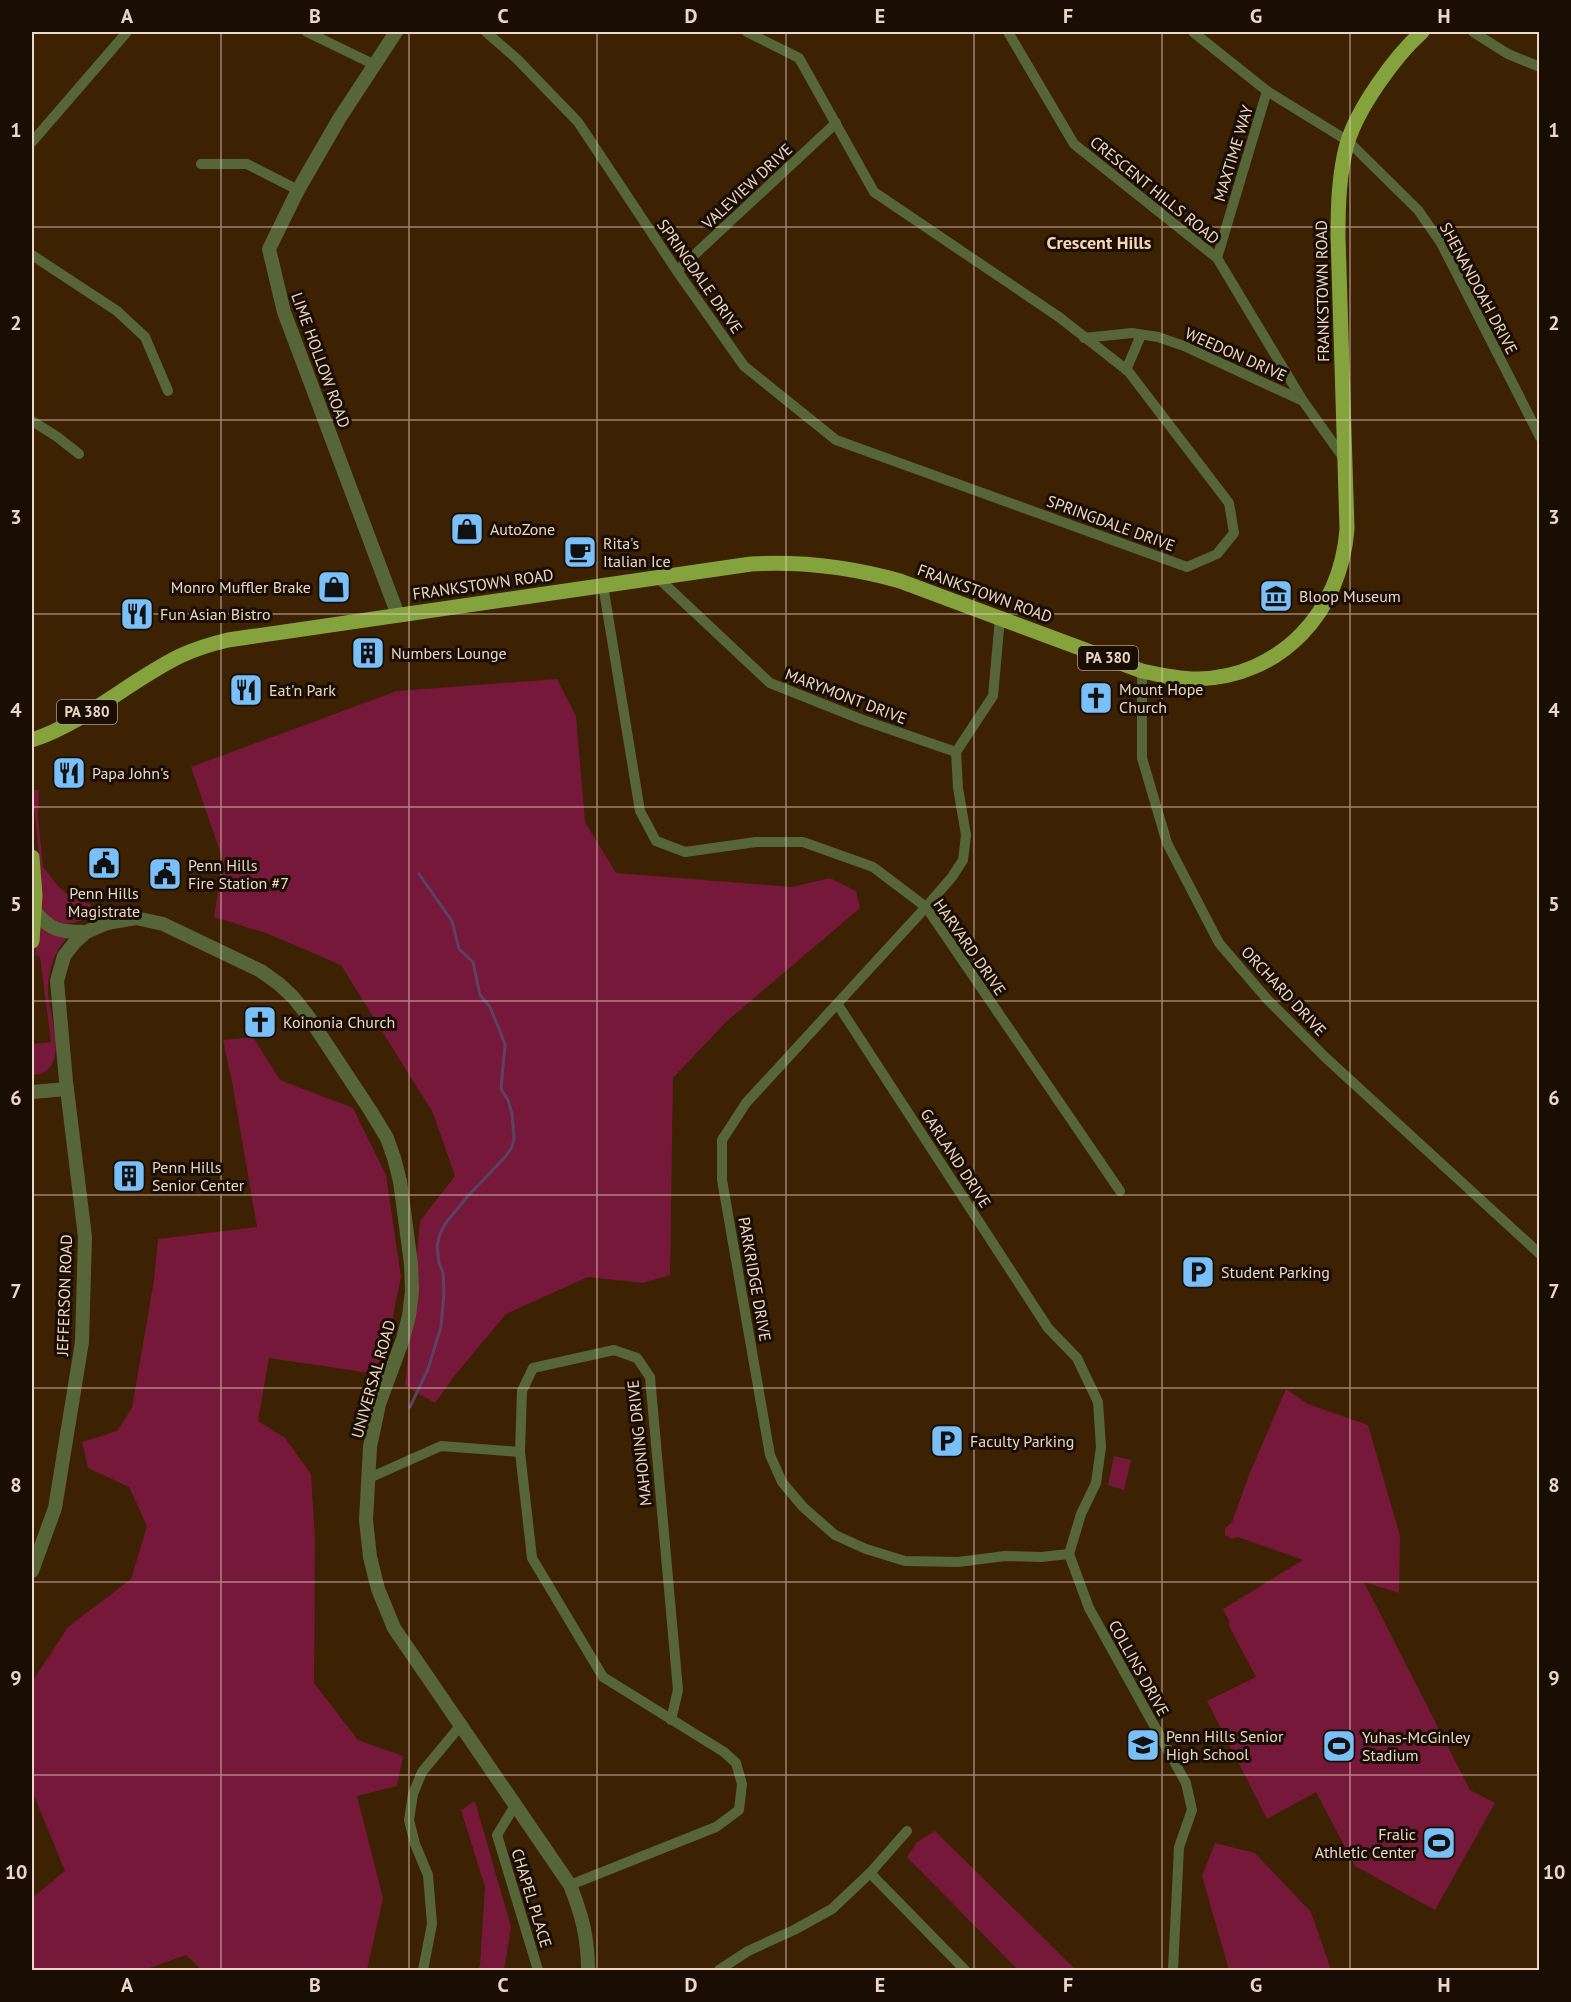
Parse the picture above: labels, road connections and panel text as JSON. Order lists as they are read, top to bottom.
{
  "streets": {
    "main road": ["FRANKSTOWN ROAD", "PA 380"],
    "street": [
      "MAXTIME WAY",
      "VALEVIEW DRIVE",
      "CRESCENT HILLS ROAD",
      "SPRINGDALE DRIVE",
      "SHENANDOAH DRIVE",
      "WEEDON DRIVE",
      "LIME HOLLOW ROAD",
      "MARYMONT DRIVE",
      "HARVARD DRIVE",
      "ORCHARD DRIVE",
      "GARLAND DRIVE",
      "PARKRIDGE DRIVE",
      "JEFFERSON ROAD",
      "UNIVERSAL ROAD",
      "MAHONING DRIVE",
      "COLLINS DRIVE",
      "CHAPEL PLACE"
    ]
  },
  "crossings": [
    ["MAXTIME WAY", "CRESCENT HILLS ROAD"],
    ["MAXTIME WAY", "SHENANDOAH DRIVE"],
    ["VALEVIEW DRIVE", "SPRINGDALE DRIVE"],
    ["CRESCENT HILLS ROAD", "WEEDON DRIVE"],
    ["SPRINGDALE DRIVE", "WEEDON DRIVE"],
    ["SHENANDOAH DRIVE", "FRANKSTOWN ROAD"],
    ["FRANKSTOWN ROAD", "WEEDON DRIVE"],
    ["FRANKSTOWN ROAD", "LIME HOLLOW ROAD"],
    ["FRANKSTOWN ROAD", "MARYMONT DRIVE"],
    ["FRANKSTOWN ROAD", "HARVARD DRIVE"],
    ["FRANKSTOWN ROAD", "ORCHARD DRIVE"],
    ["MARYMONT DRIVE", "PARKRIDGE DRIVE"],
    ["HARVARD DRIVE", "PARKRIDGE DRIVE"],
    ["GARLAND DRIVE", "PARKRIDGE DRIVE"],
    ["GARLAND DRIVE", "COLLINS DRIVE"],
    ["PARKRIDGE DRIVE", "COLLINS DRIVE"],
    ["JEFFERSON ROAD", "UNIVERSAL ROAD"],
    ["UNIVERSAL ROAD", "CHAPEL PLACE"]
  ],
  "districts": ["Crescent Hills"],
  "places": {
    "shop": ["AutoZone", "Monro Muffler Brake"],
    "cafe": ["Rita's Italian Ice"],
    "museum": ["Bloop Museum"],
    "restaurant": ["Fun Asian Bistro", "Eat'n Park", "Papa John's"],
    "building": ["Numbers Lounge", "Penn Hills Senior Center"],
    "church": ["Mount Hope Church", "Koinonia Church"],
    "public building": ["Penn Hills Magistrate", "Penn Hills Fire Station #7"],
    "parking": ["Student Parking", "Faculty Parking"],
    "school or university": ["Penn Hills Senior High School"],
    "sports": ["Yuhas-McGinley Stadium", "Fralic Athletic Center"]
  },
  "grid": {
    "columns": [
      "A",
      "B",
      "C",
      "D",
      "E",
      "F",
      "G",
      "H"
    ],
    "rows": [
      "1",
      "2",
      "3",
      "4",
      "5",
      "6",
      "7",
      "8",
      "9",
      "10"
    ]
  }
}
